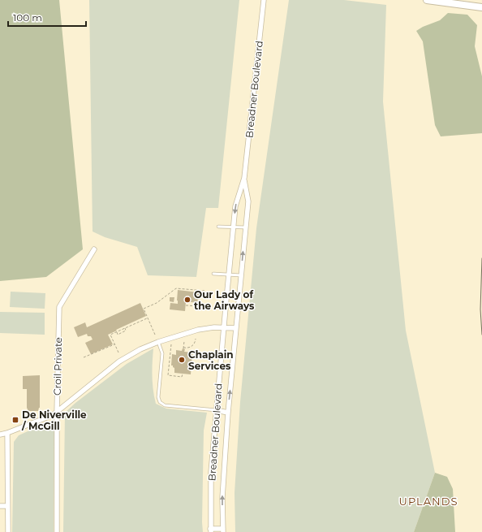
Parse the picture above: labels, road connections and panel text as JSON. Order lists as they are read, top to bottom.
{
  "streets": {
    "street": ["Breadner Boulevard", "Croil Private"]
  },
  "districts": ["UPLANDS"],
  "places": {
    "other": ["Our Lady of the Airways", "Chaplain Services"],
    "transit": ["De Niverville / McGill"]
  },
  "scale_bar": "100 m"
}
